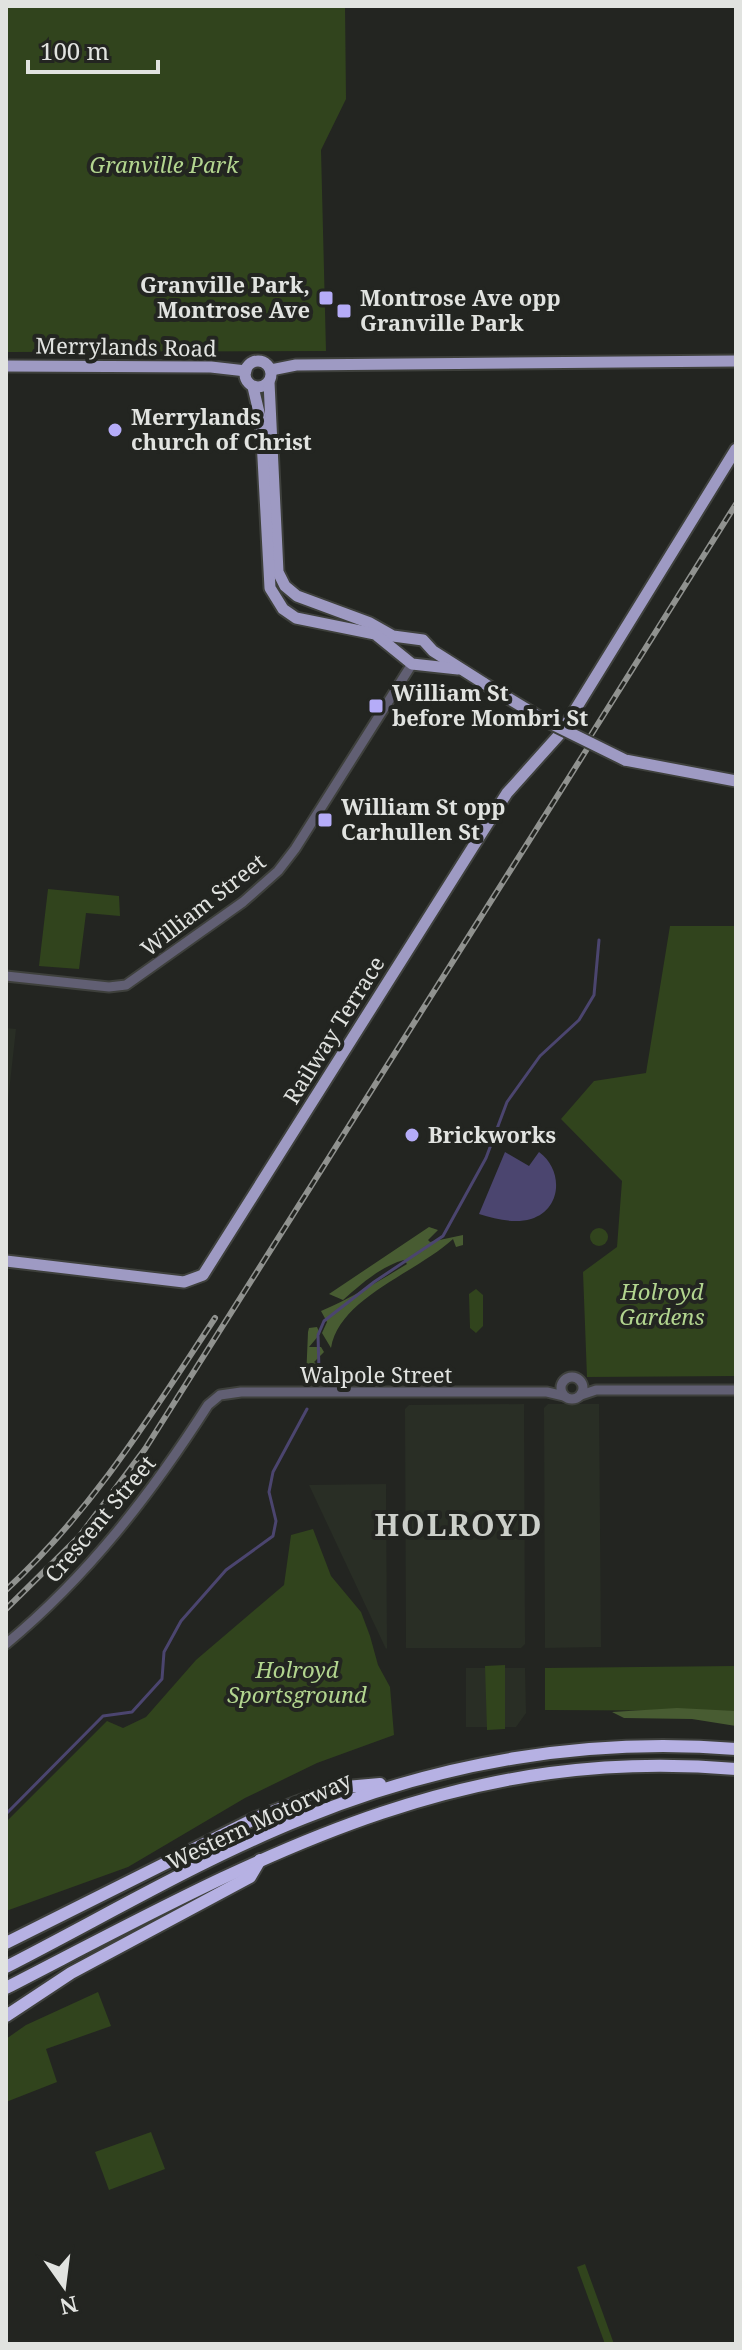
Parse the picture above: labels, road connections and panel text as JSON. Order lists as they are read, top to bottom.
{
  "streets": {
    "highway": ["Western Motorway"],
    "main road": ["Merrylands Road", "Railway Terrace"],
    "street": ["William Street", "Walpole Street", "Crescent Street"]
  },
  "crossings": [
    ["Walpole Street", "Crescent Street"]
  ],
  "districts": ["HOLROYD"],
  "parks": ["Granville Park", "Holroyd Gardens", "Holroyd Sportsground"],
  "places": {
    "transit": [
      "Granville Park, Montrose Ave",
      "Montrose Ave opp Granville Park",
      "William St before Mombri St",
      "William St opp Carhullen St"
    ],
    "other": ["Merrylands church of Christ", "Brickworks"]
  },
  "scale_bar": "100 m",
  "north": "bottom"
}
